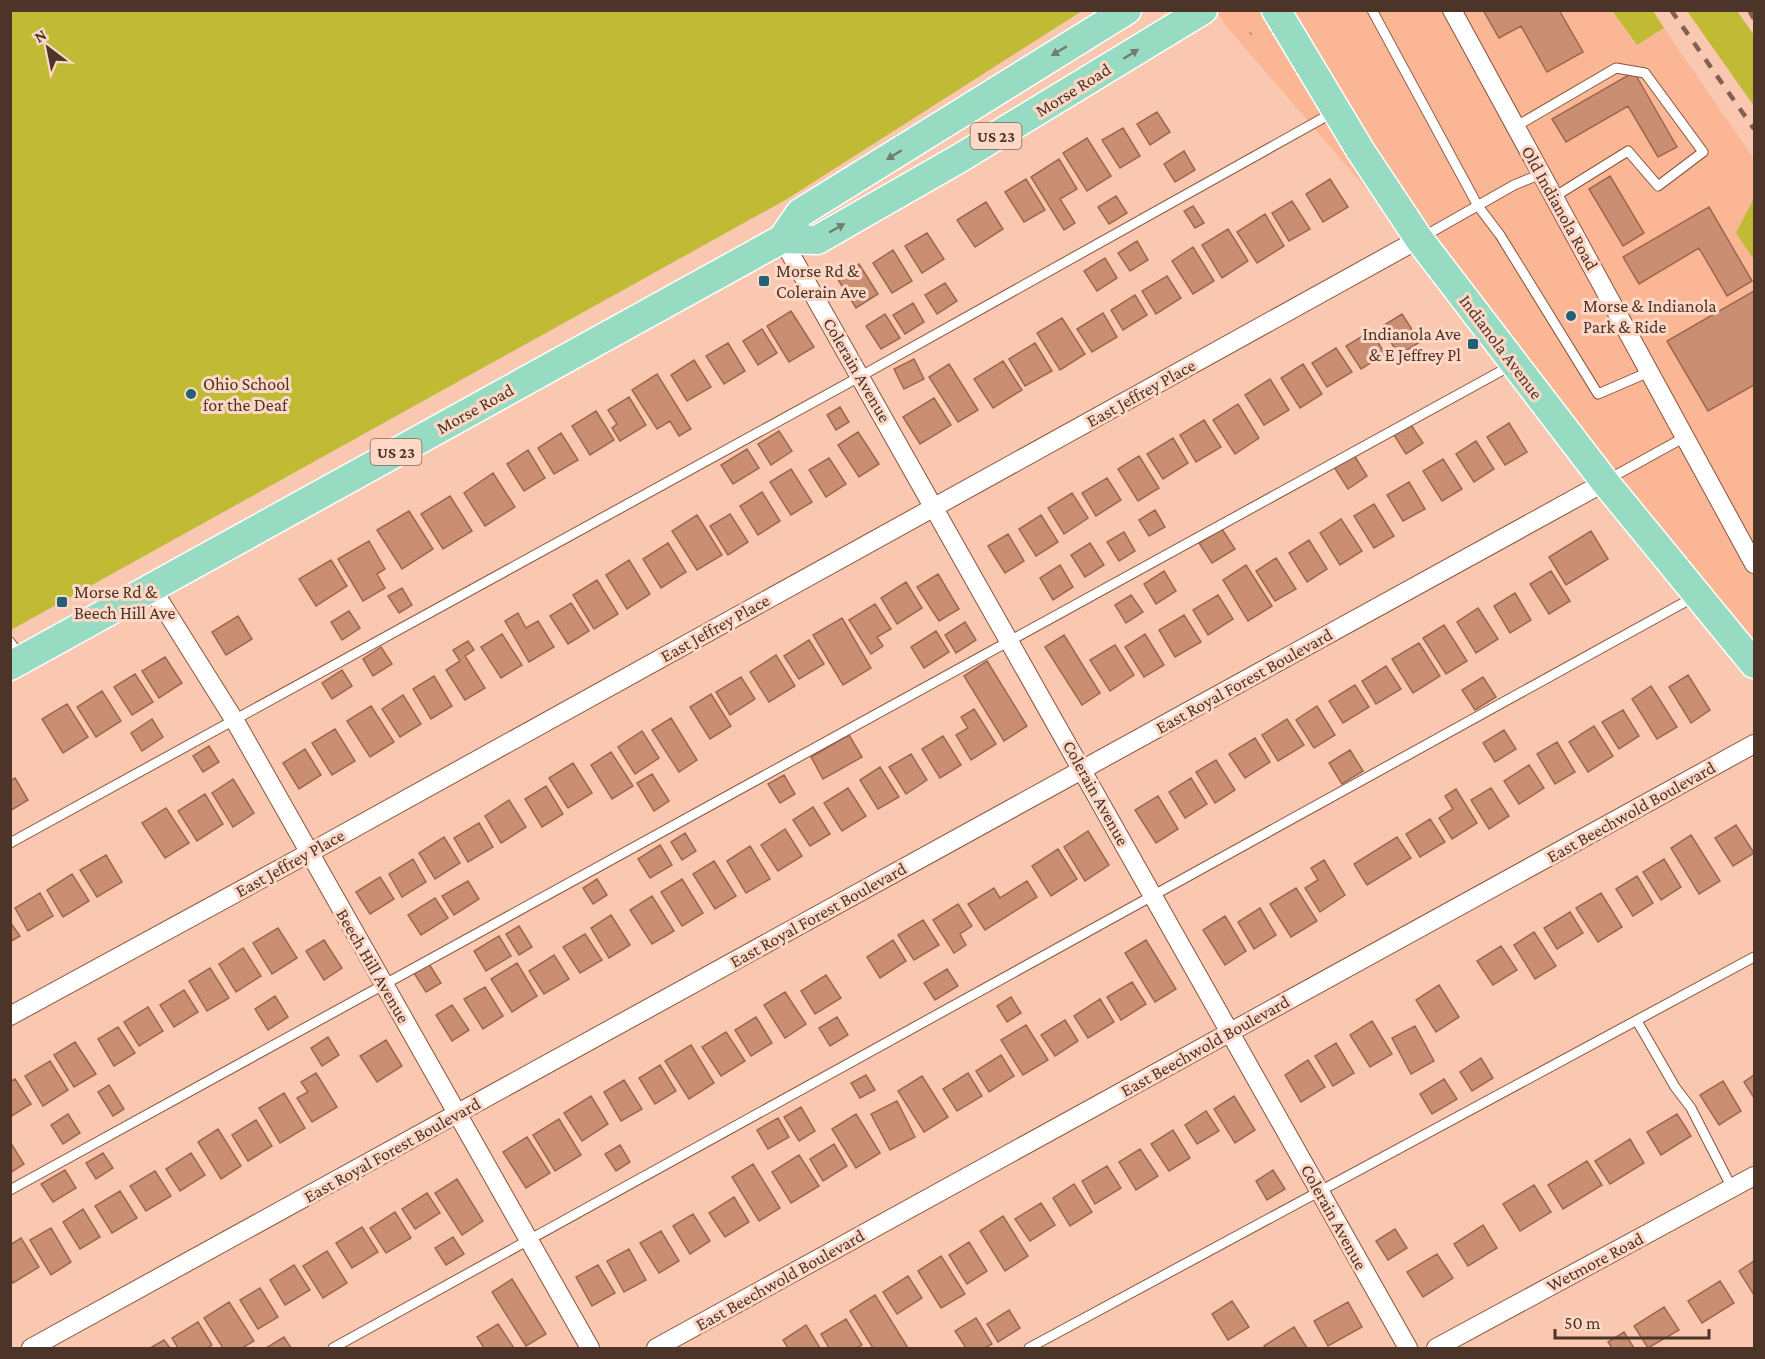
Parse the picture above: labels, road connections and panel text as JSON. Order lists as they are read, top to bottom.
{
  "streets": {
    "main road": ["Morse Road", "US 23", "Indianola Avenue"],
    "street": [
      "Old Indianola Road",
      "Colerain Avenue",
      "East Jeffrey Place",
      "East Royal Forest Boulevard",
      "East Beechwold Boulevard",
      "Beech Hill Avenue",
      "Wetmore Road"
    ]
  },
  "crossings": [
    ["Morse Road", "Colerain Avenue"],
    ["Morse Road", "Beech Hill Avenue"],
    ["Indianola Avenue", "East Jeffrey Place"],
    ["Indianola Avenue", "East Royal Forest Boulevard"],
    ["Colerain Avenue", "East Jeffrey Place"],
    ["Colerain Avenue", "East Royal Forest Boulevard"],
    ["Colerain Avenue", "East Beechwold Boulevard"],
    ["East Jeffrey Place", "Beech Hill Avenue"],
    ["East Royal Forest Boulevard", "Beech Hill Avenue"]
  ],
  "places": {
    "transit": ["Morse Rd & Colerain Ave", "Indianola Ave & E Jeffrey Pl", "Morse Rd & Beech Hill Ave"],
    "other": ["Morse & Indianola Park & Ride", "Ohio School for the Deaf"]
  },
  "scale_bar": "50 m",
  "north": "top left"
}
